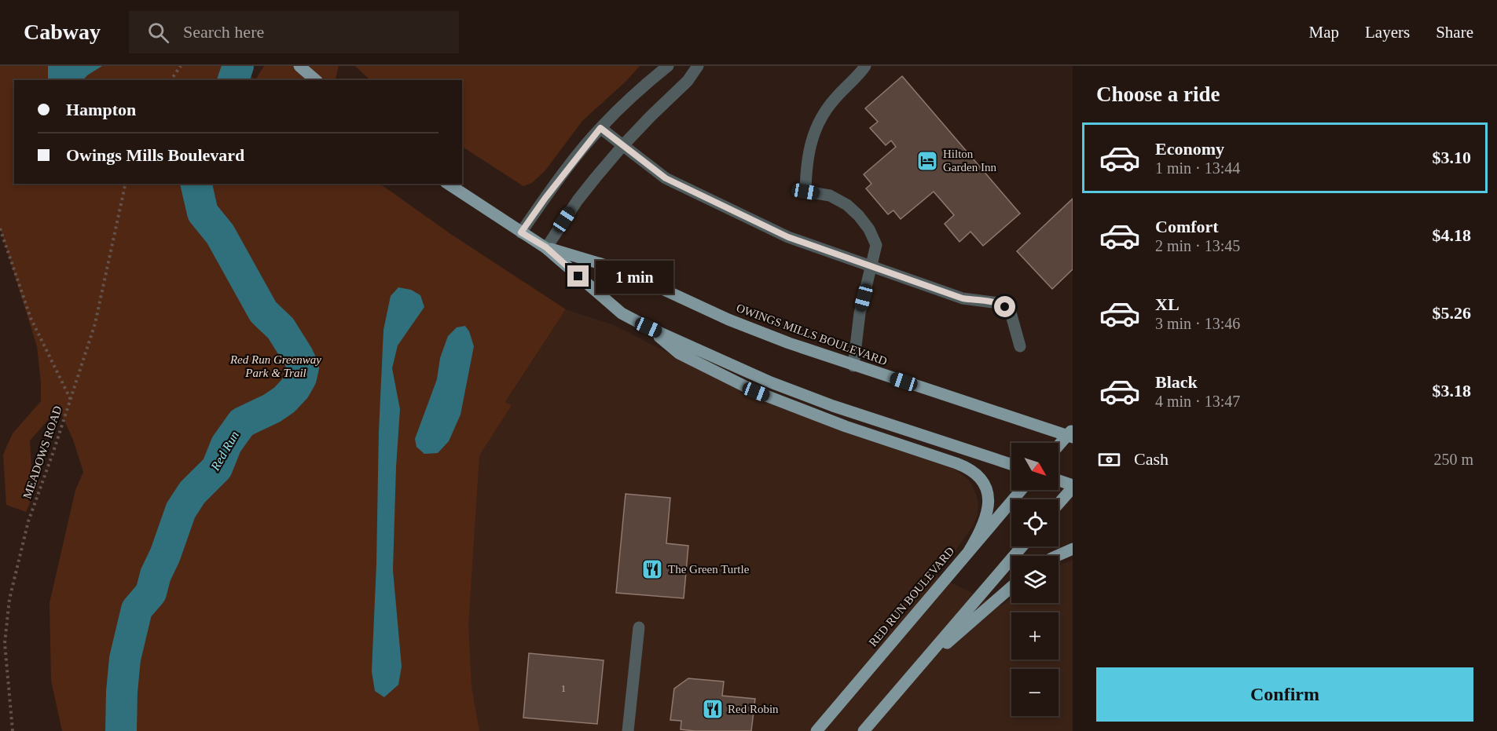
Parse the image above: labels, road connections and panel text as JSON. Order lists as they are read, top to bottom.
{
  "streets": {
    "main road": ["OWINGS MILLS BOULEVARD", "RED RUN BOULEVARD"],
    "path": ["MEADOWS ROAD"]
  },
  "water": ["Red Run"],
  "parks": ["Red Run Greenway Park & Trail"],
  "places": {
    "hotel": ["Hilton Garden Inn"],
    "restaurant": ["The Green Turtle", "Red Robin"]
  },
  "house_numbers": ["1"],
  "north": "bottom right",
  "page": {
    "header": "Cabway",
    "search": "Search here",
    "nav": ["Map", "Layers", "Share"],
    "heading": "Choose a ride",
    "banner": ["Hampton", "Owings Mills Boulevard"],
    "list": [
      {
        "name": "Economy",
        "note": "1 min · 13:44",
        "value": "$3.10"
      },
      {
        "name": "Comfort",
        "note": "2 min · 13:45",
        "value": "$4.18"
      },
      {
        "name": "XL",
        "note": "3 min · 13:46",
        "value": "$5.26"
      },
      {
        "name": "Black",
        "note": "4 min · 13:47",
        "value": "$3.18"
      }
    ],
    "bubble": "1 min",
    "pay": ["Cash", "250 m"],
    "map_buttons": ["+", "−"],
    "buttons": "Confirm"
  }
}
